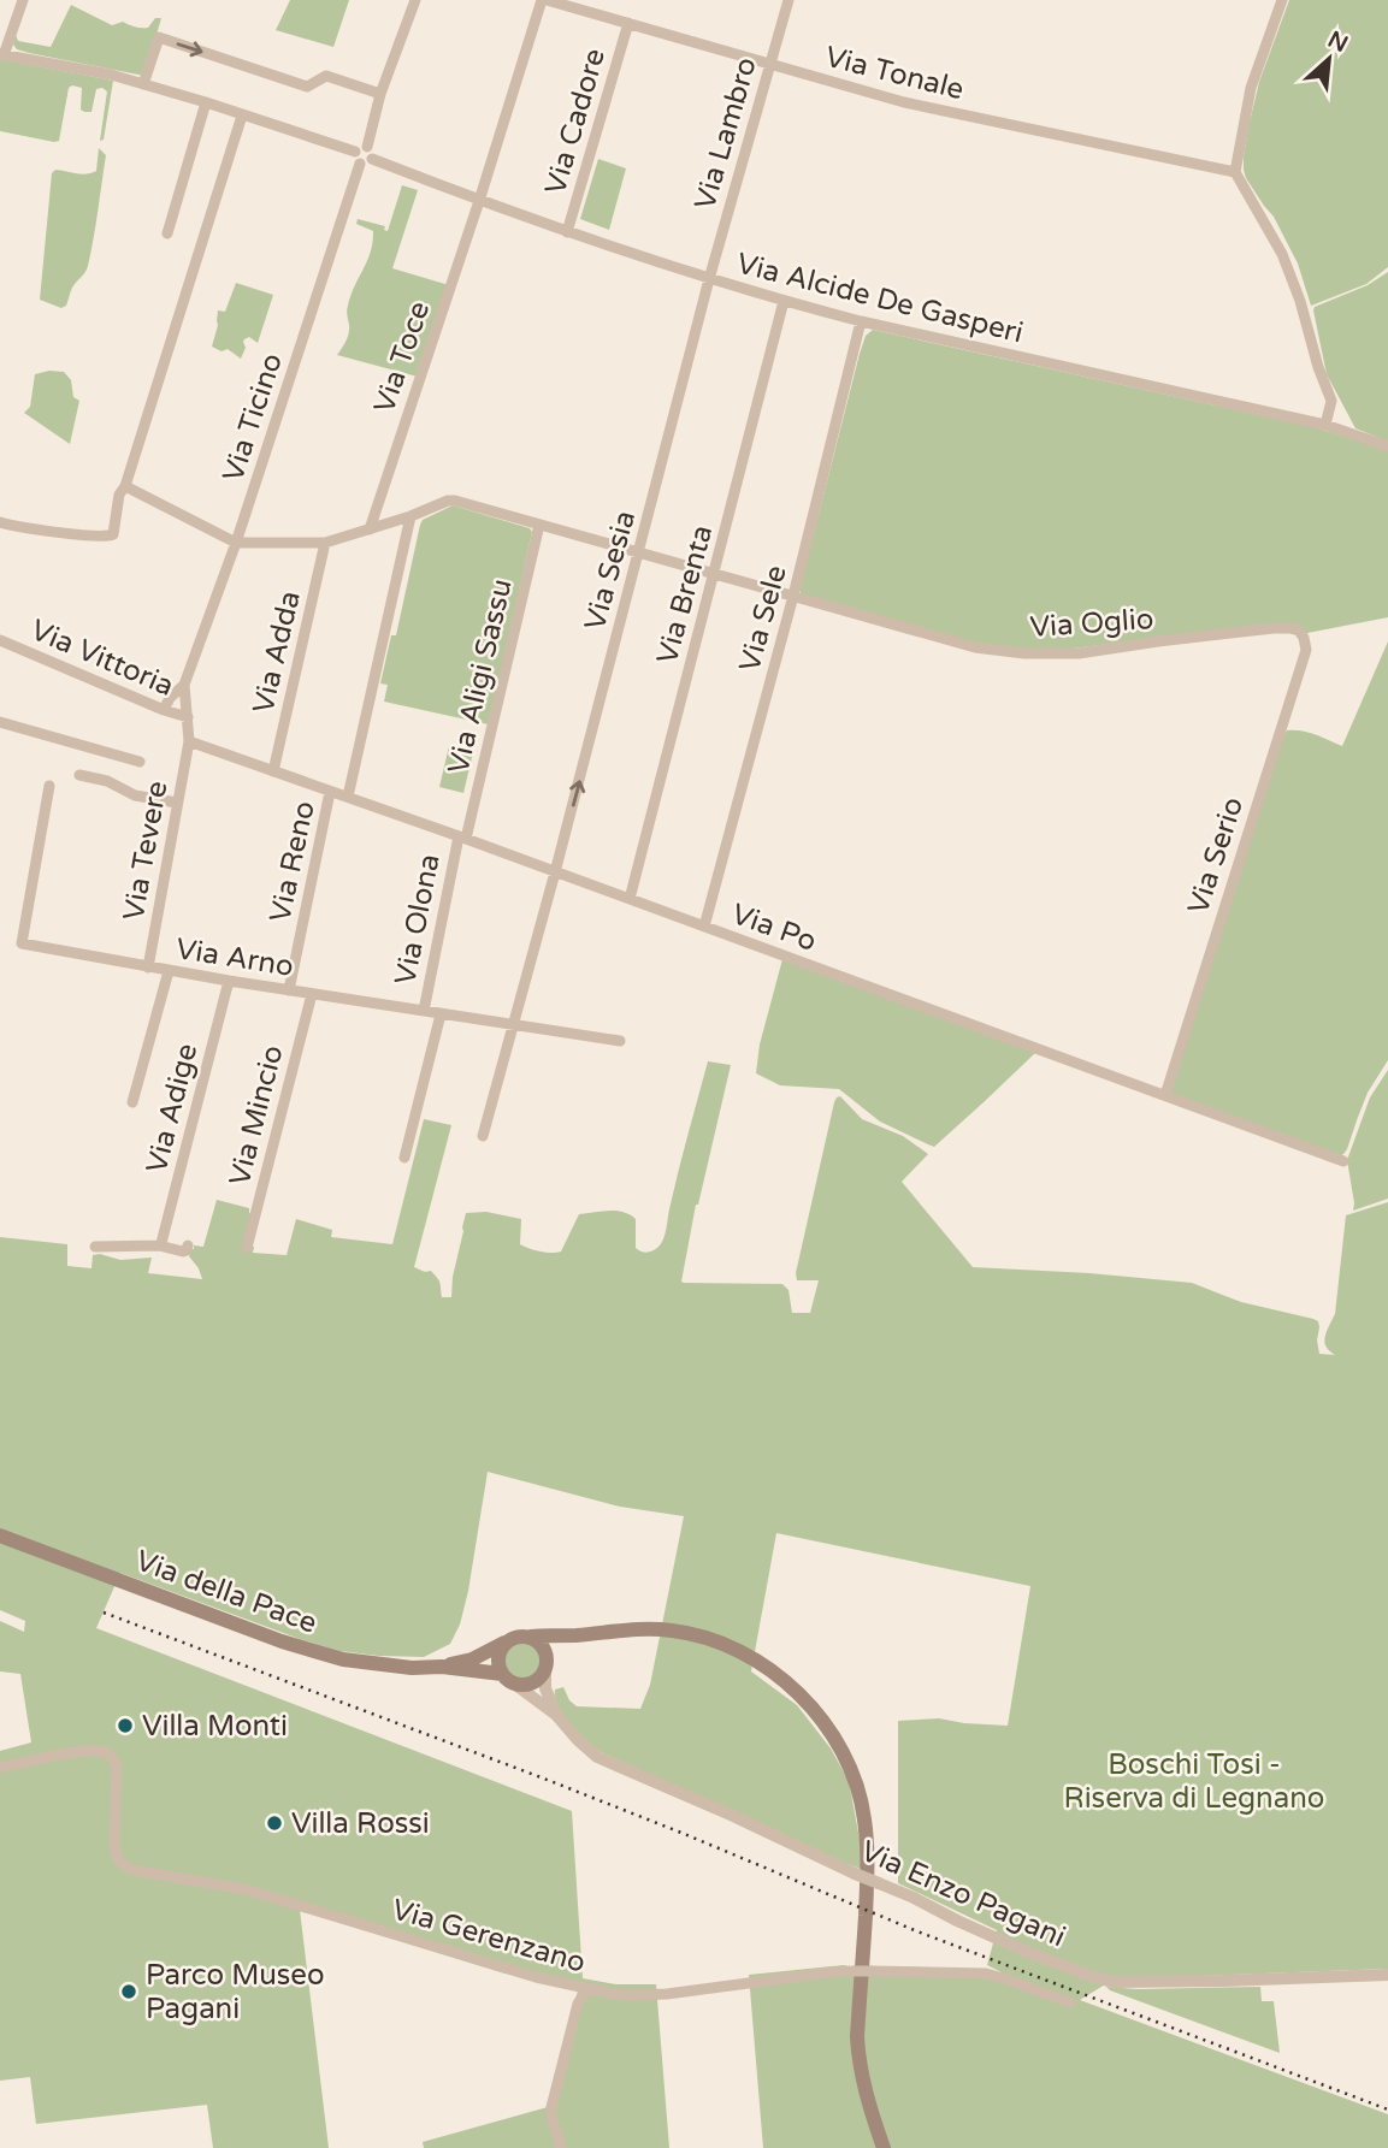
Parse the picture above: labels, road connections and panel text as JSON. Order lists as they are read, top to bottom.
{
  "streets": {
    "main road": ["Via della Pace"],
    "street": [
      "Via Tonale",
      "Via Cadore",
      "Via Lambro",
      "Via Alcide De Gasperi",
      "Via Toce",
      "Via Ticino",
      "Via Sesia",
      "Via Brenta",
      "Via Sele",
      "Via Oglio",
      "Via Adda",
      "Via Vittoria",
      "Via Aligi Sassu",
      "Via Tevere",
      "Via Serio",
      "Via Reno",
      "Via Olona",
      "Via Po",
      "Via Arno",
      "Via Adige",
      "Via Mincio",
      "Via Enzo Pagani",
      "Via Gerenzano"
    ]
  },
  "crossings": [
    ["Via Tonale", "Via Cadore"],
    ["Via Tonale", "Via Lambro"],
    ["Via Tonale", "Via Toce"],
    ["Via Cadore", "Via Alcide De Gasperi"],
    ["Via Lambro", "Via Alcide De Gasperi"],
    ["Via Lambro", "Via Sesia"],
    ["Via Alcide De Gasperi", "Via Toce"],
    ["Via Alcide De Gasperi", "Via Sesia"],
    ["Via Alcide De Gasperi", "Via Brenta"],
    ["Via Alcide De Gasperi", "Via Sele"],
    ["Via Toce", "Via Oglio"],
    ["Via Ticino", "Via Oglio"],
    ["Via Ticino", "Via Tevere"],
    ["Via Sesia", "Via Oglio"],
    ["Via Sesia", "Via Po"],
    ["Via Sesia", "Via Arno"],
    ["Via Brenta", "Via Oglio"],
    ["Via Brenta", "Via Po"],
    ["Via Sele", "Via Oglio"],
    ["Via Sele", "Via Po"],
    ["Via Oglio", "Via Adda"],
    ["Via Oglio", "Via Aligi Sassu"],
    ["Via Oglio", "Via Serio"],
    ["Via Adda", "Via Po"],
    ["Via Vittoria", "Via Tevere"],
    ["Via Aligi Sassu", "Via Olona"],
    ["Via Aligi Sassu", "Via Po"],
    ["Via Tevere", "Via Po"],
    ["Via Tevere", "Via Arno"],
    ["Via Serio", "Via Po"],
    ["Via Reno", "Via Po"],
    ["Via Reno", "Via Arno"],
    ["Via Olona", "Via Po"],
    ["Via Olona", "Via Arno"],
    ["Via Arno", "Via Adige"],
    ["Via Arno", "Via Mincio"],
    ["Via della Pace", "Via Enzo Pagani"]
  ],
  "one_way": ["Via Sesia"],
  "parks": ["Boschi Tosi - Riserva di Legnano"],
  "places": ["Villa Monti", "Villa Rossi", "Parco Museo Pagani"],
  "north": "top right"
}
